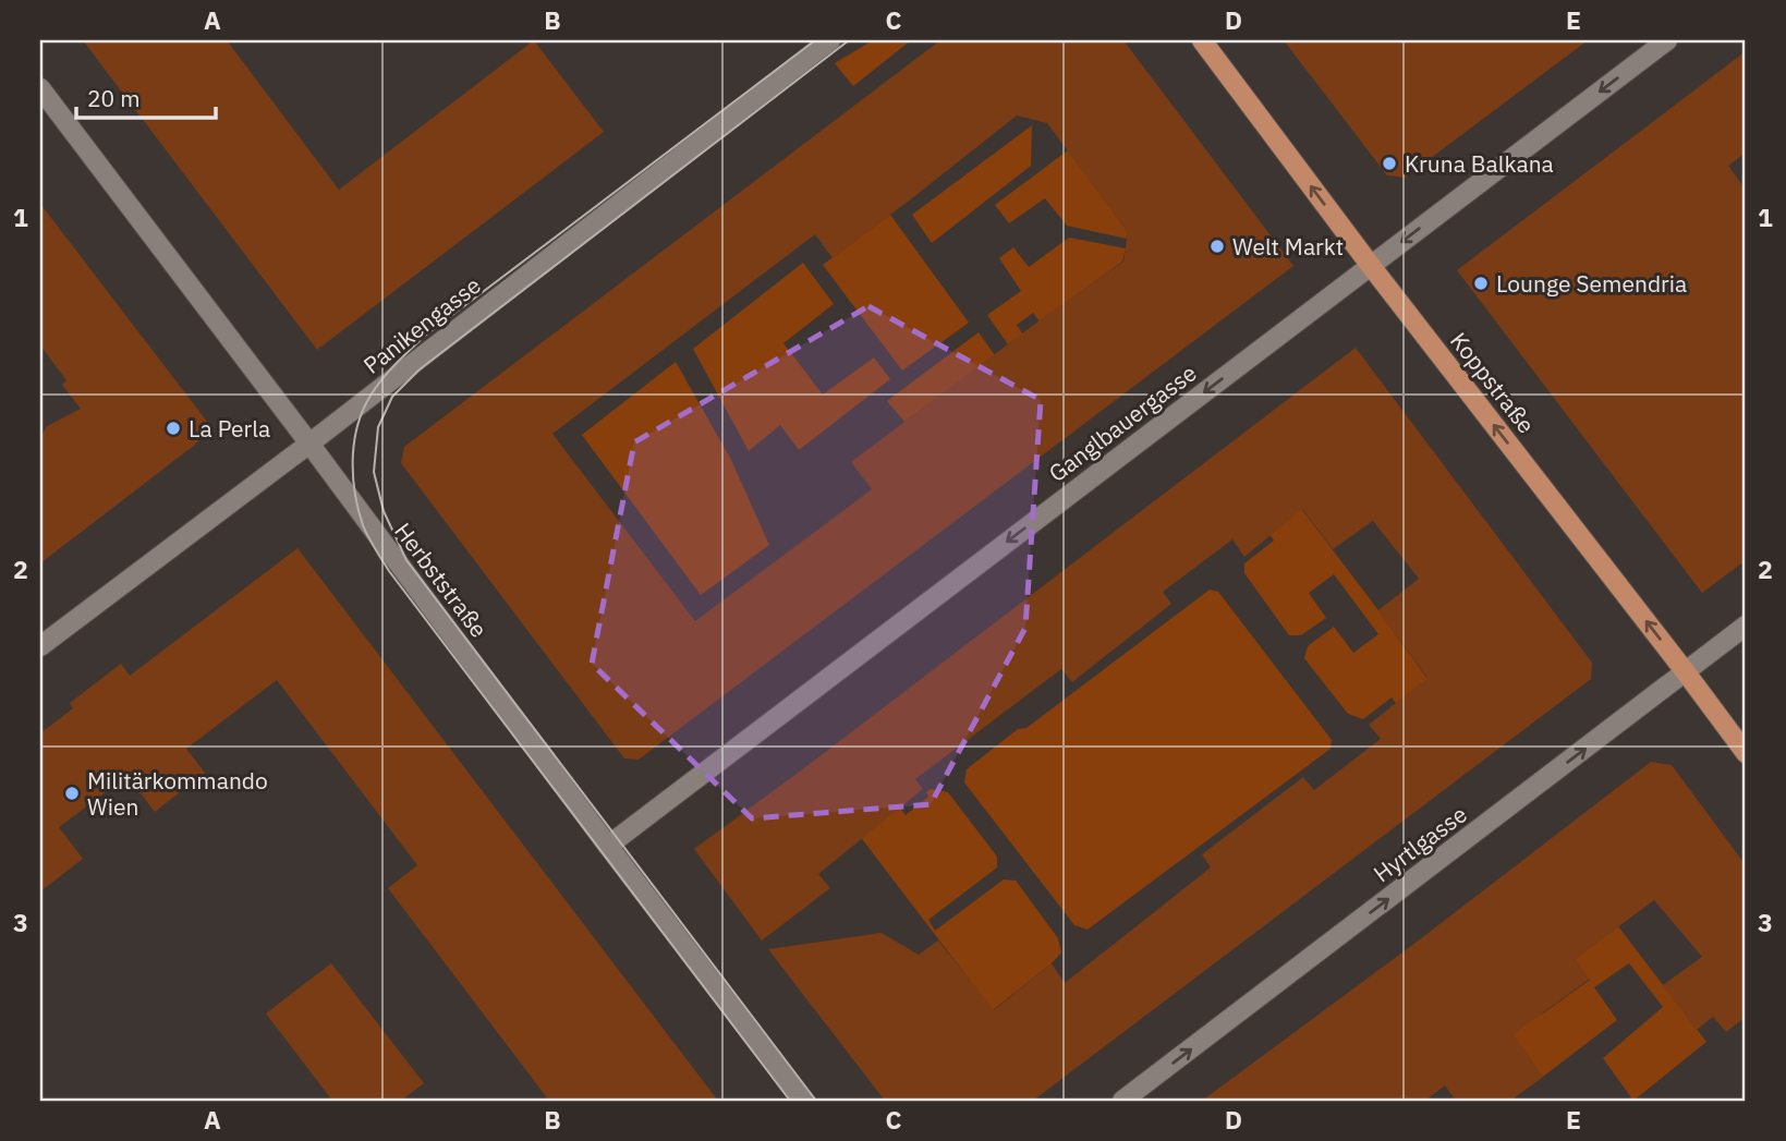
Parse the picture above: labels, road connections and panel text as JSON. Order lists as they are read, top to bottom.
{
  "streets": {
    "main road": ["Koppstraße"],
    "street": [
      "Panikengasse",
      "Ganglbauergasse",
      "Herbststraße",
      "Hyrtlgasse"
    ]
  },
  "crossings": [
    ["Panikengasse", "Herbststraße"],
    ["Koppstraße", "Ganglbauergasse"],
    ["Koppstraße", "Hyrtlgasse"],
    ["Ganglbauergasse", "Herbststraße"]
  ],
  "one_way": ["Koppstraße", "Ganglbauergasse", "Hyrtlgasse"],
  "places": [
    "Kruna Balkana",
    "Welt Markt",
    "Lounge Semendria",
    "La Perla",
    "Militärkommando Wien"
  ],
  "scale_bar": "20 m",
  "grid": {
    "columns": [
      "A",
      "B",
      "C",
      "D",
      "E"
    ],
    "rows": ["1", "2", "3"]
  }
}
